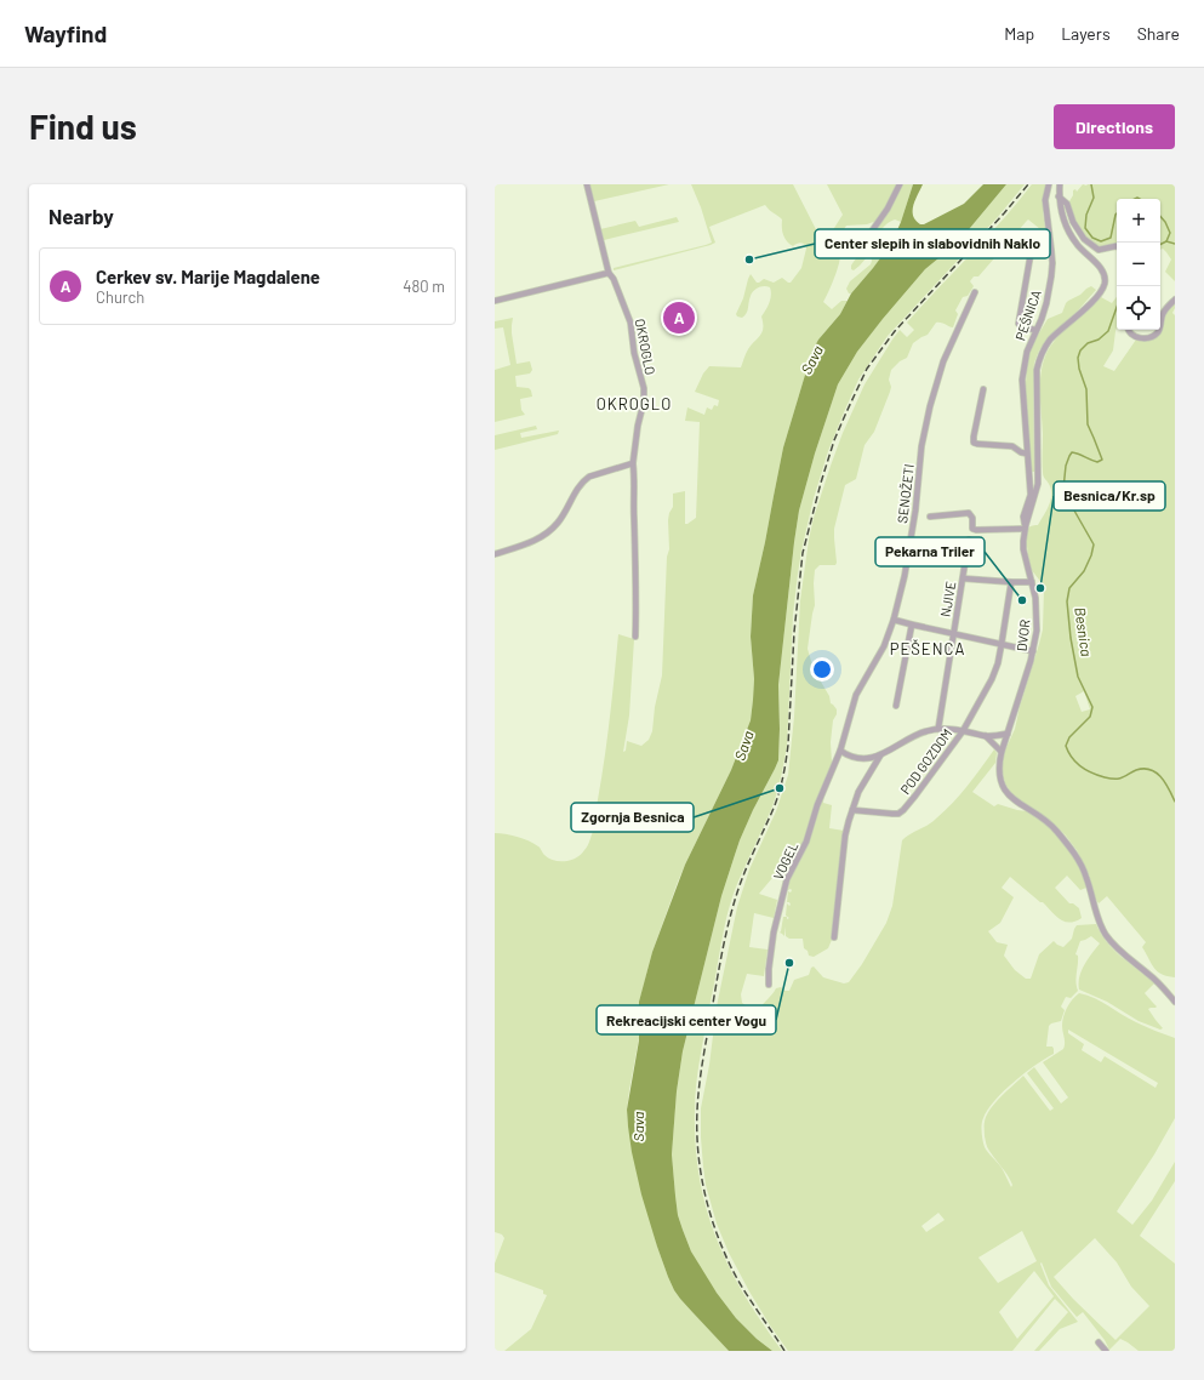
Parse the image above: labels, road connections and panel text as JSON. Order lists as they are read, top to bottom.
{
  "streets": {
    "street": [
      "PEŠNICA",
      "OKROGLO",
      "SENOŽETI",
      "NJIVE",
      "DVOR",
      "POD GOZDOM",
      "VOGEL"
    ]
  },
  "crossings": [
    ["PEŠNICA", "DVOR"],
    ["SENOŽETI", "NJIVE"],
    ["SENOŽETI", "VOGEL"]
  ],
  "districts": ["OKROGLO", "PEŠENCA"],
  "water": ["Sava", "Besnica"],
  "places": [
    "Center slepih in slabovidnih Naklo",
    "Besnica/Kr.sp",
    "Pekarna Triler",
    "Zgornja Besnica",
    "Rekreacijski center Vogu"
  ],
  "page": {
    "header": "Wayfind",
    "nav": ["Map", "Layers", "Share"],
    "buttons": "Directions",
    "title": "Find us",
    "heading": "Nearby",
    "map_buttons": ["+", "−"],
    "list": [
      {
        "mark": "A",
        "name": "Cerkev sv. Marije Magdalene",
        "note": "Church",
        "value": "480 m"
      }
    ],
    "pins": "A"
  }
}
